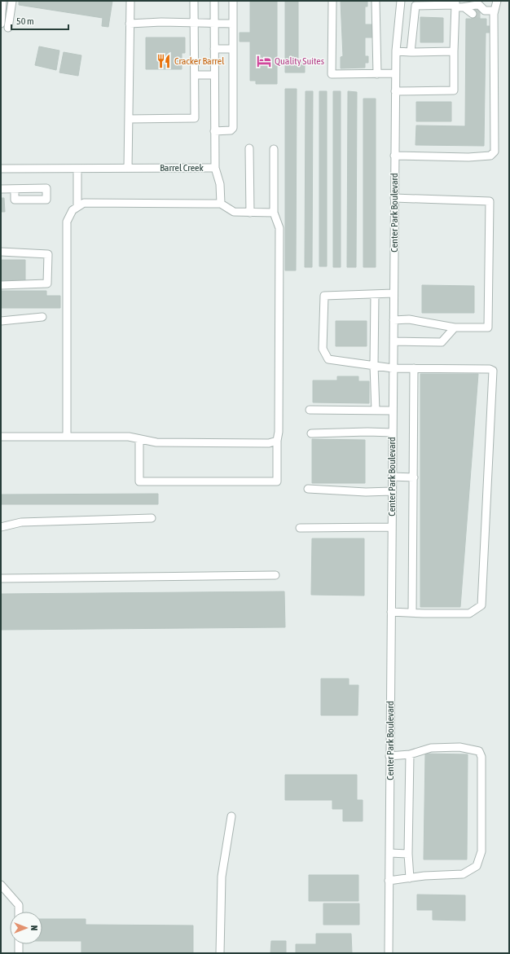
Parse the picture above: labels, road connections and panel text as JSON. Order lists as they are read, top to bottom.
{
  "streets": {
    "street": ["Barrel Creek", "Center Park Boulevard"]
  },
  "places": {
    "restaurant": ["Cracker Barrel"],
    "hotel": ["Quality Suites"]
  },
  "scale_bar": "50 m",
  "north": "right"
}
